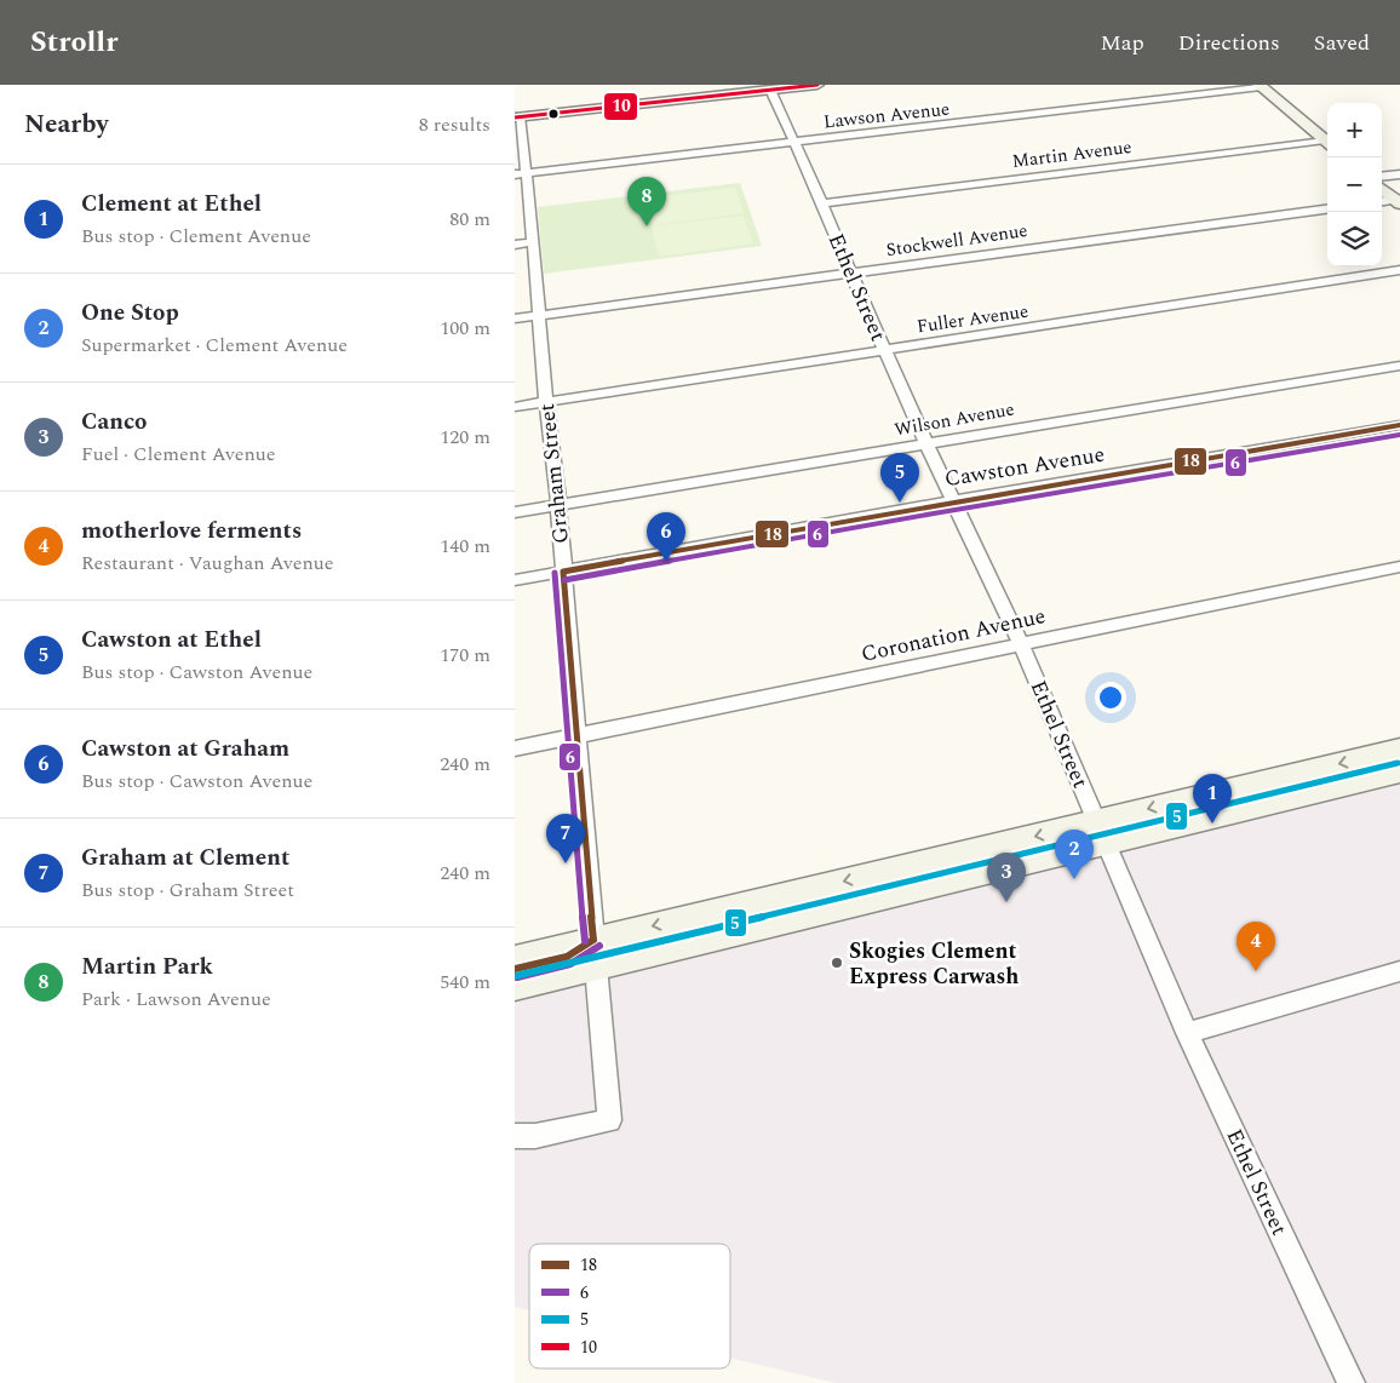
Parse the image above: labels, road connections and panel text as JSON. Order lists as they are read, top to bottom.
{
  "streets": {
    "street": [
      "Lawson Avenue",
      "Martin Avenue",
      "Stockwell Avenue",
      "Ethel Street",
      "Fuller Avenue",
      "Wilson Avenue",
      "Cawston Avenue",
      "Graham Street",
      "Coronation Avenue"
    ]
  },
  "crossings": [
    ["Lawson Avenue", "Ethel Street"],
    ["Lawson Avenue", "Graham Street"],
    ["Martin Avenue", "Ethel Street"],
    ["Stockwell Avenue", "Ethel Street"],
    ["Stockwell Avenue", "Graham Street"],
    ["Ethel Street", "Fuller Avenue"],
    ["Ethel Street", "Wilson Avenue"],
    ["Ethel Street", "Cawston Avenue"],
    ["Ethel Street", "Coronation Avenue"],
    ["Fuller Avenue", "Graham Street"],
    ["Wilson Avenue", "Graham Street"],
    ["Cawston Avenue", "Graham Street"],
    ["Graham Street", "Coronation Avenue"]
  ],
  "places": ["Skogies Clement Express Carwash"],
  "lines": [
    "transit line 10",
    "transit line 18",
    "transit line 6",
    "transit line 5"
  ],
  "legend": [
    "18",
    "6",
    "5",
    "10"
  ],
  "page": {
    "header": "Strollr",
    "nav": ["Map", "Directions", "Saved"],
    "heading": ["Nearby", "8 results"],
    "map_buttons": ["+", "−"],
    "list": [
      {
        "mark": "1",
        "name": "Clement at Ethel",
        "note": "Bus stop · Clement Avenue",
        "value": "80 m"
      },
      {
        "mark": "2",
        "name": "One Stop",
        "note": "Supermarket · Clement Avenue",
        "value": "100 m"
      },
      {
        "mark": "3",
        "name": "Canco",
        "note": "Fuel · Clement Avenue",
        "value": "120 m"
      },
      {
        "mark": "4",
        "name": "motherlove ferments",
        "note": "Restaurant · Vaughan Avenue",
        "value": "140 m"
      },
      {
        "mark": "5",
        "name": "Cawston at Ethel",
        "note": "Bus stop · Cawston Avenue",
        "value": "170 m"
      },
      {
        "mark": "6",
        "name": "Cawston at Graham",
        "note": "Bus stop · Cawston Avenue",
        "value": "240 m"
      },
      {
        "mark": "7",
        "name": "Graham at Clement",
        "note": "Bus stop · Graham Street",
        "value": "240 m"
      },
      {
        "mark": "8",
        "name": "Martin Park",
        "note": "Park · Lawson Avenue",
        "value": "540 m"
      }
    ],
    "pins": [
      "8",
      "5",
      "6",
      "1",
      "7",
      "2",
      "3",
      "4"
    ]
  }
}
